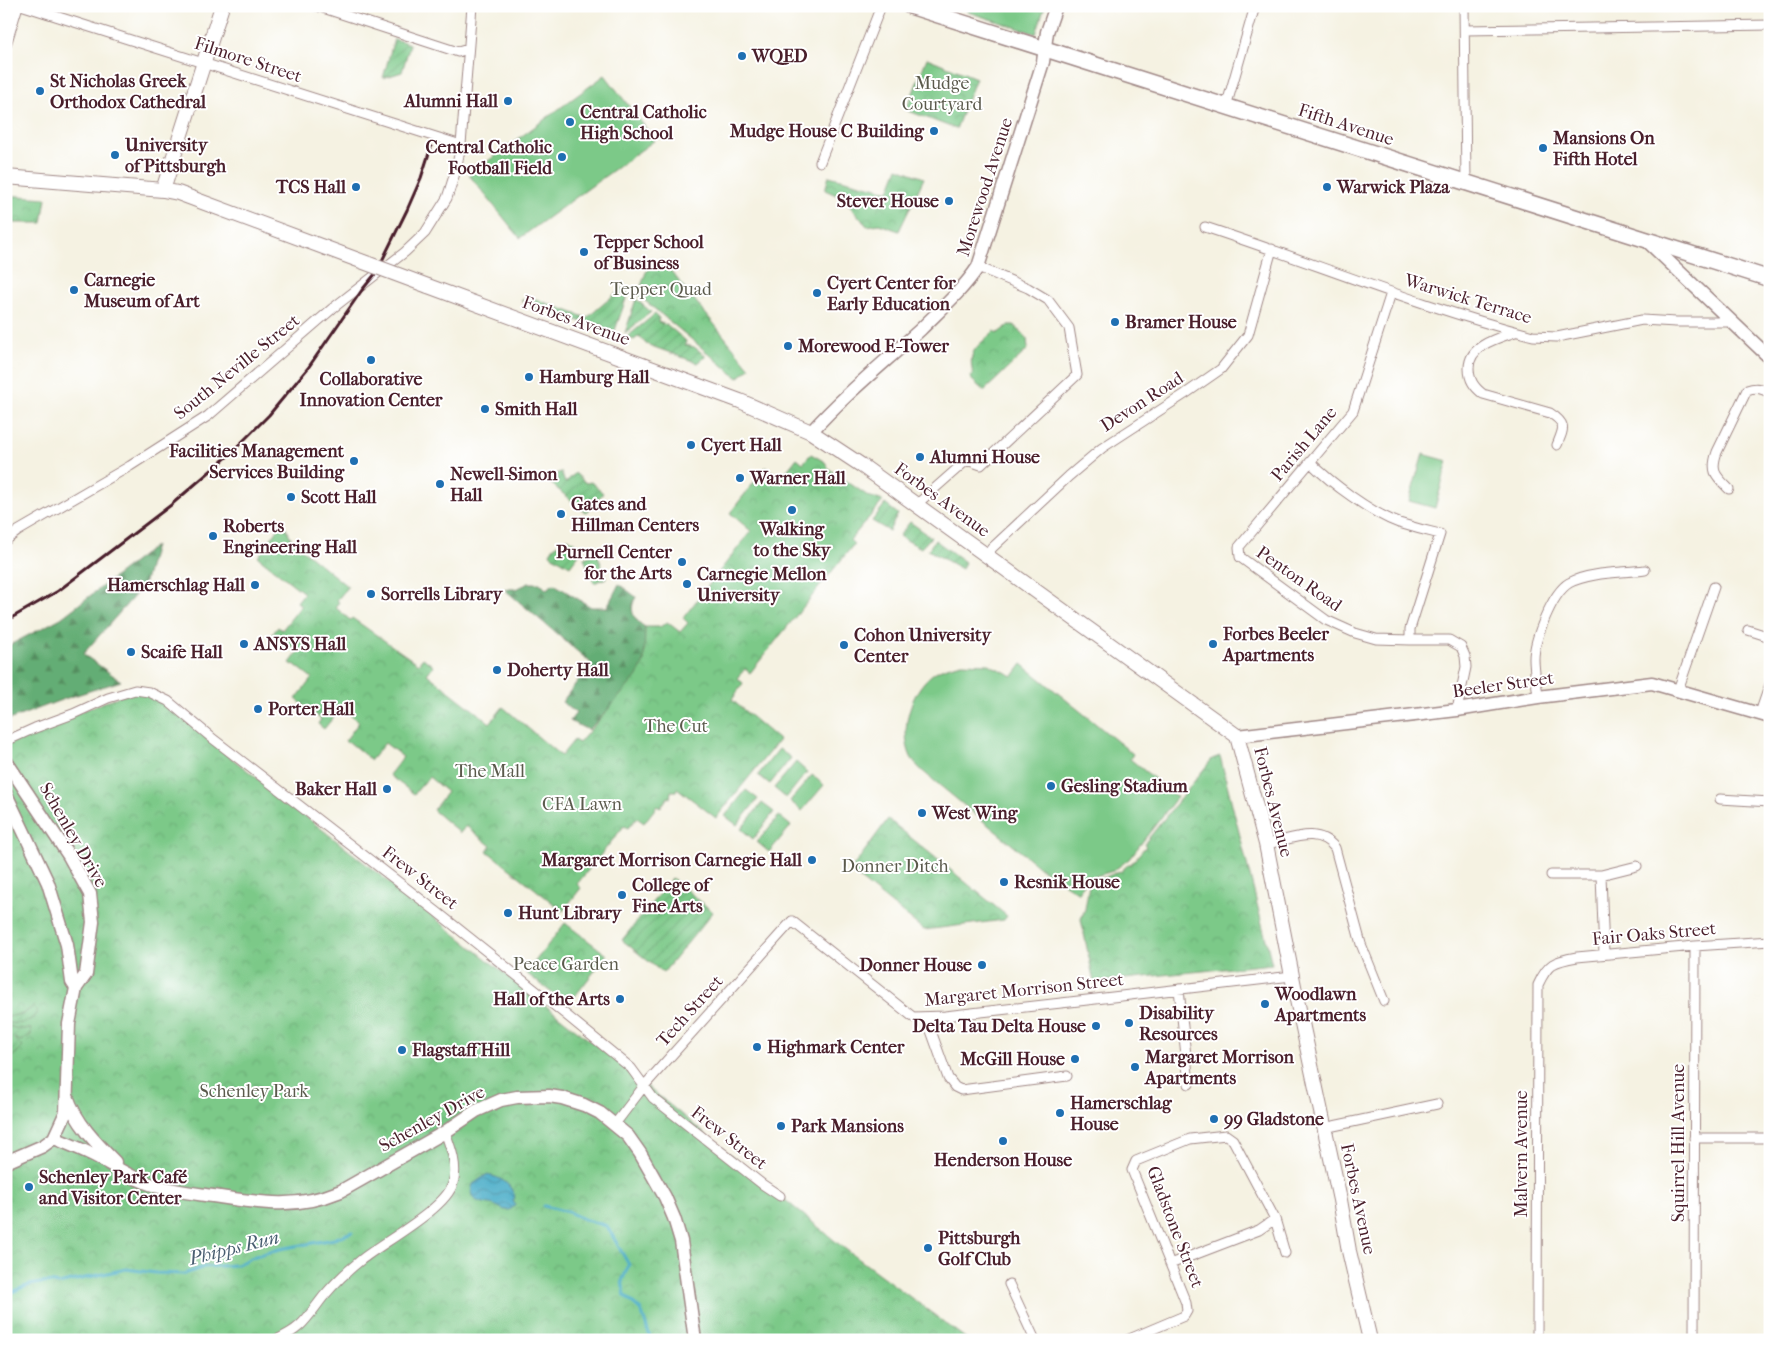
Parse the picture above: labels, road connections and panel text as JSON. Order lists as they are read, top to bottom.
{
  "streets": {
    "highway": ["Fifth Avenue"],
    "main road": ["Forbes Avenue"],
    "street": [
      "Filmore Street",
      "Morewood Avenue",
      "Warwick Terrace",
      "South Neville Street",
      "Devon Road",
      "Parish Lane",
      "Penton Road",
      "Beeler Street",
      "Schenley Drive",
      "Frew Street",
      "Fair Oaks Street",
      "Margaret Morrison Street",
      "Tech Street",
      "Squirrel Hill Avenue",
      "Malvern Avenue",
      "Gladstone Street"
    ]
  },
  "crossings": [
    ["Filmore Street", "South Neville Street"],
    ["Fifth Avenue", "Morewood Avenue"],
    ["Morewood Avenue", "Forbes Avenue"],
    ["Warwick Terrace", "Devon Road"],
    ["Warwick Terrace", "Parish Lane"],
    ["Forbes Avenue", "Devon Road"],
    ["Forbes Avenue", "Beeler Street"],
    ["Forbes Avenue", "Margaret Morrison Street"],
    ["Parish Lane", "Penton Road"],
    ["Penton Road", "Beeler Street"],
    ["Schenley Drive", "Tech Street"],
    ["Frew Street", "Tech Street"],
    ["Fair Oaks Street", "Squirrel Hill Avenue"],
    ["Fair Oaks Street", "Malvern Avenue"],
    ["Margaret Morrison Street", "Tech Street"]
  ],
  "water": ["Phipps Run"],
  "parks": [
    "Mudge Courtyard",
    "Tepper Quad",
    "The Cut",
    "The Mall",
    "CFA Lawn",
    "Donner Ditch",
    "Peace Garden",
    "Schenley Park"
  ],
  "places": [
    "WQED",
    "St Nicholas Greek Orthodox Cathedral",
    "Alumni Hall",
    "Central Catholic High School",
    "Mudge House C Building",
    "Mansions On Fifth Hotel",
    "University of Pittsburgh",
    "Central Catholic Football Field",
    "TCS Hall",
    "Warwick Plaza",
    "Stever House",
    "Tepper School of Business",
    "Carnegie Museum of Art",
    "Cyert Center for Early Education",
    "Bramer House",
    "Morewood E-Tower",
    "Collaborative Innovation Center",
    "Hamburg Hall",
    "Smith Hall",
    "Cyert Hall",
    "Alumni House",
    "Facilities Management Services Building",
    "Warner Hall",
    "Newell-Simon Hall",
    "Scott Hall",
    "Walking to the Sky",
    "Gates and Hillman Centers",
    "Roberts Engineering Hall",
    "Purnell Center for the Arts",
    "Carnegie Mellon University",
    "Hamerschlag Hall",
    "Sorrells Library",
    "ANSYS Hall",
    "Forbes Beeler Apartments",
    "Cohon University Center",
    "Scaife Hall",
    "Doherty Hall",
    "Porter Hall",
    "Gesling Stadium",
    "Baker Hall",
    "West Wing",
    "Margaret Morrison Carnegie Hall",
    "Resnik House",
    "College of Fine Arts",
    "Hunt Library",
    "Donner House",
    "Hall of the Arts",
    "Woodlawn Apartments",
    "Disability Resources",
    "Delta Tau Delta House",
    "Highmark Center",
    "Flagstaff Hill",
    "McGill House",
    "Margaret Morrison Apartments",
    "Hamerschlag House",
    "99 Gladstone",
    "Park Mansions",
    "Henderson House",
    "Schenley Park Café and Visitor Center",
    "Pittsburgh Golf Club"
  ]
}
